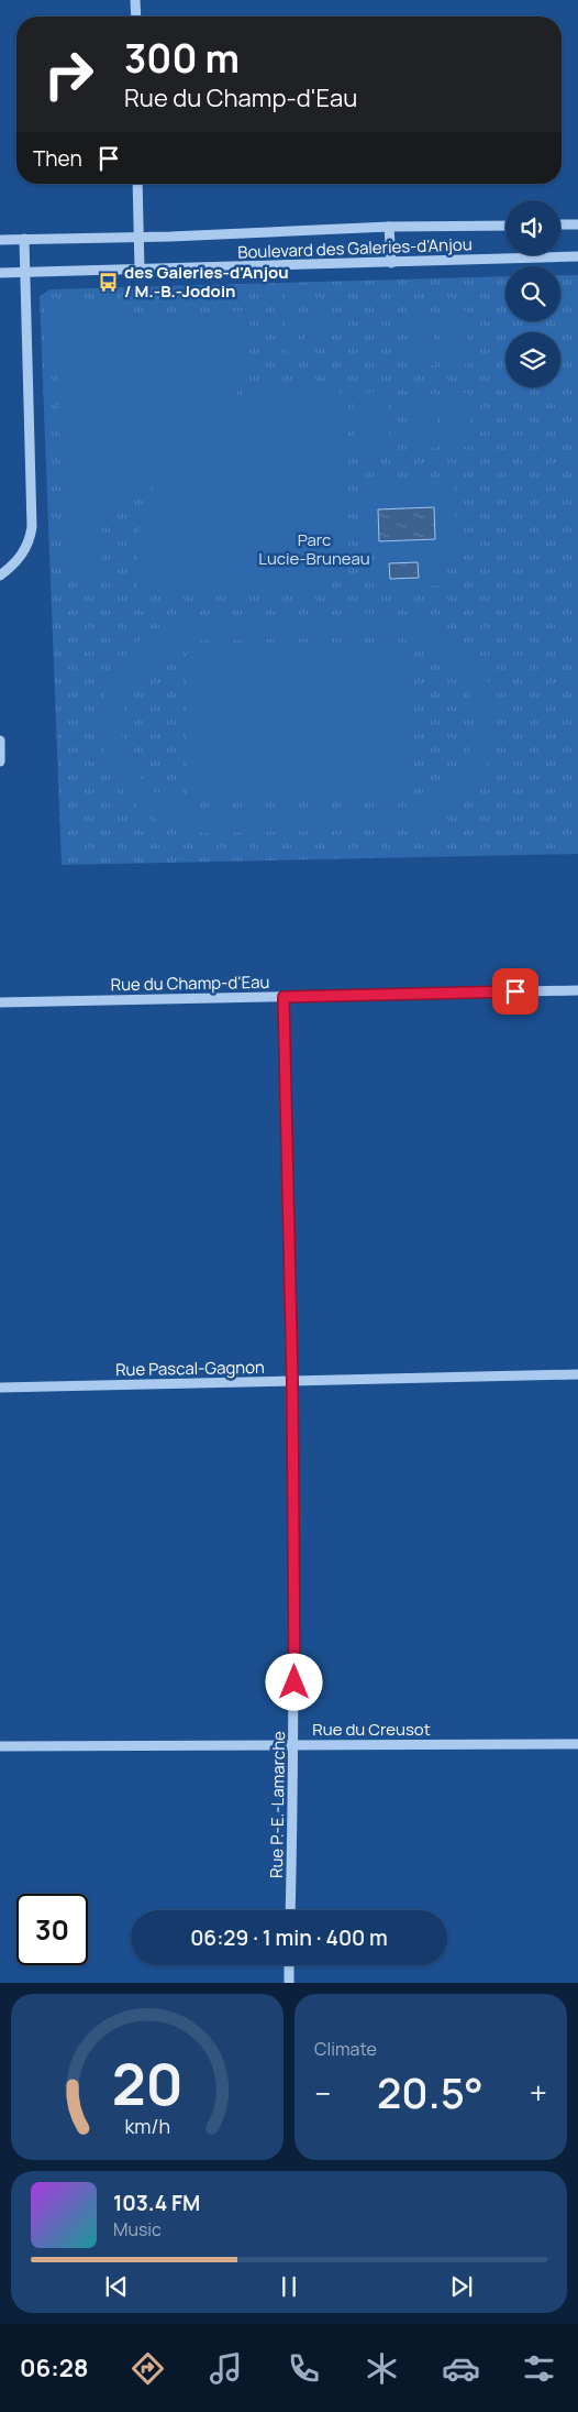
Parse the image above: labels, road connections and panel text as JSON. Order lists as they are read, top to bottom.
{
  "streets": {
    "street": [
      "Boulevard des Galeries-d'Anjou",
      "Rue du Champ-d'Eau",
      "Rue Pascal-Gagnon",
      "Rue du Creusot",
      "Rue P.-E.-Lamarche"
    ]
  },
  "crossings": [
    ["Rue du Champ-d'Eau", "Rue P.-E.-Lamarche"],
    ["Rue Pascal-Gagnon", "Rue P.-E.-Lamarche"],
    ["Rue du Creusot", "Rue P.-E.-Lamarche"]
  ],
  "parks": ["Parc Lucie-Bruneau"],
  "places": {
    "bus stop": ["des Galeries-d'Anjou / M.-B.-Jodoin"]
  },
  "page": {
    "turn": ["300 m", "Rue du Champ-d'Eau"],
    "then": "Then",
    "limit": "30",
    "trip": "06:29 · 1 min · 400 m",
    "tile": "Climate",
    "heat": ["−", "20.5°", "+"],
    "song": ["103.4 FM", "Music"],
    "tabs": "06:28",
    "gauge": ["20", "km/h"]
  }
}
